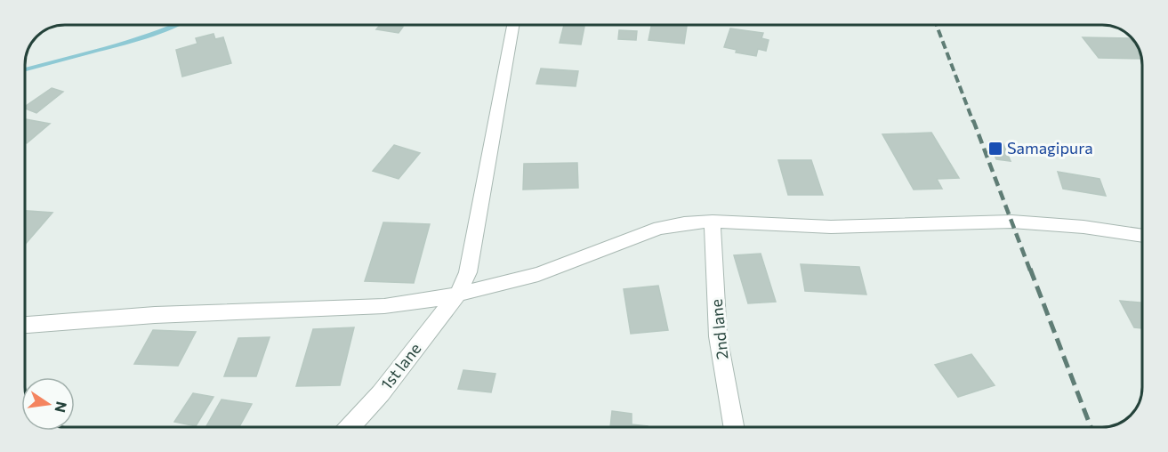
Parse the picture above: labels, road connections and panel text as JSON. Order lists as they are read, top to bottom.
{
  "streets": {
    "street": ["2nd lane", "1st lane"]
  },
  "places": {
    "transit": ["Samagipura"]
  },
  "north": "right"
}
